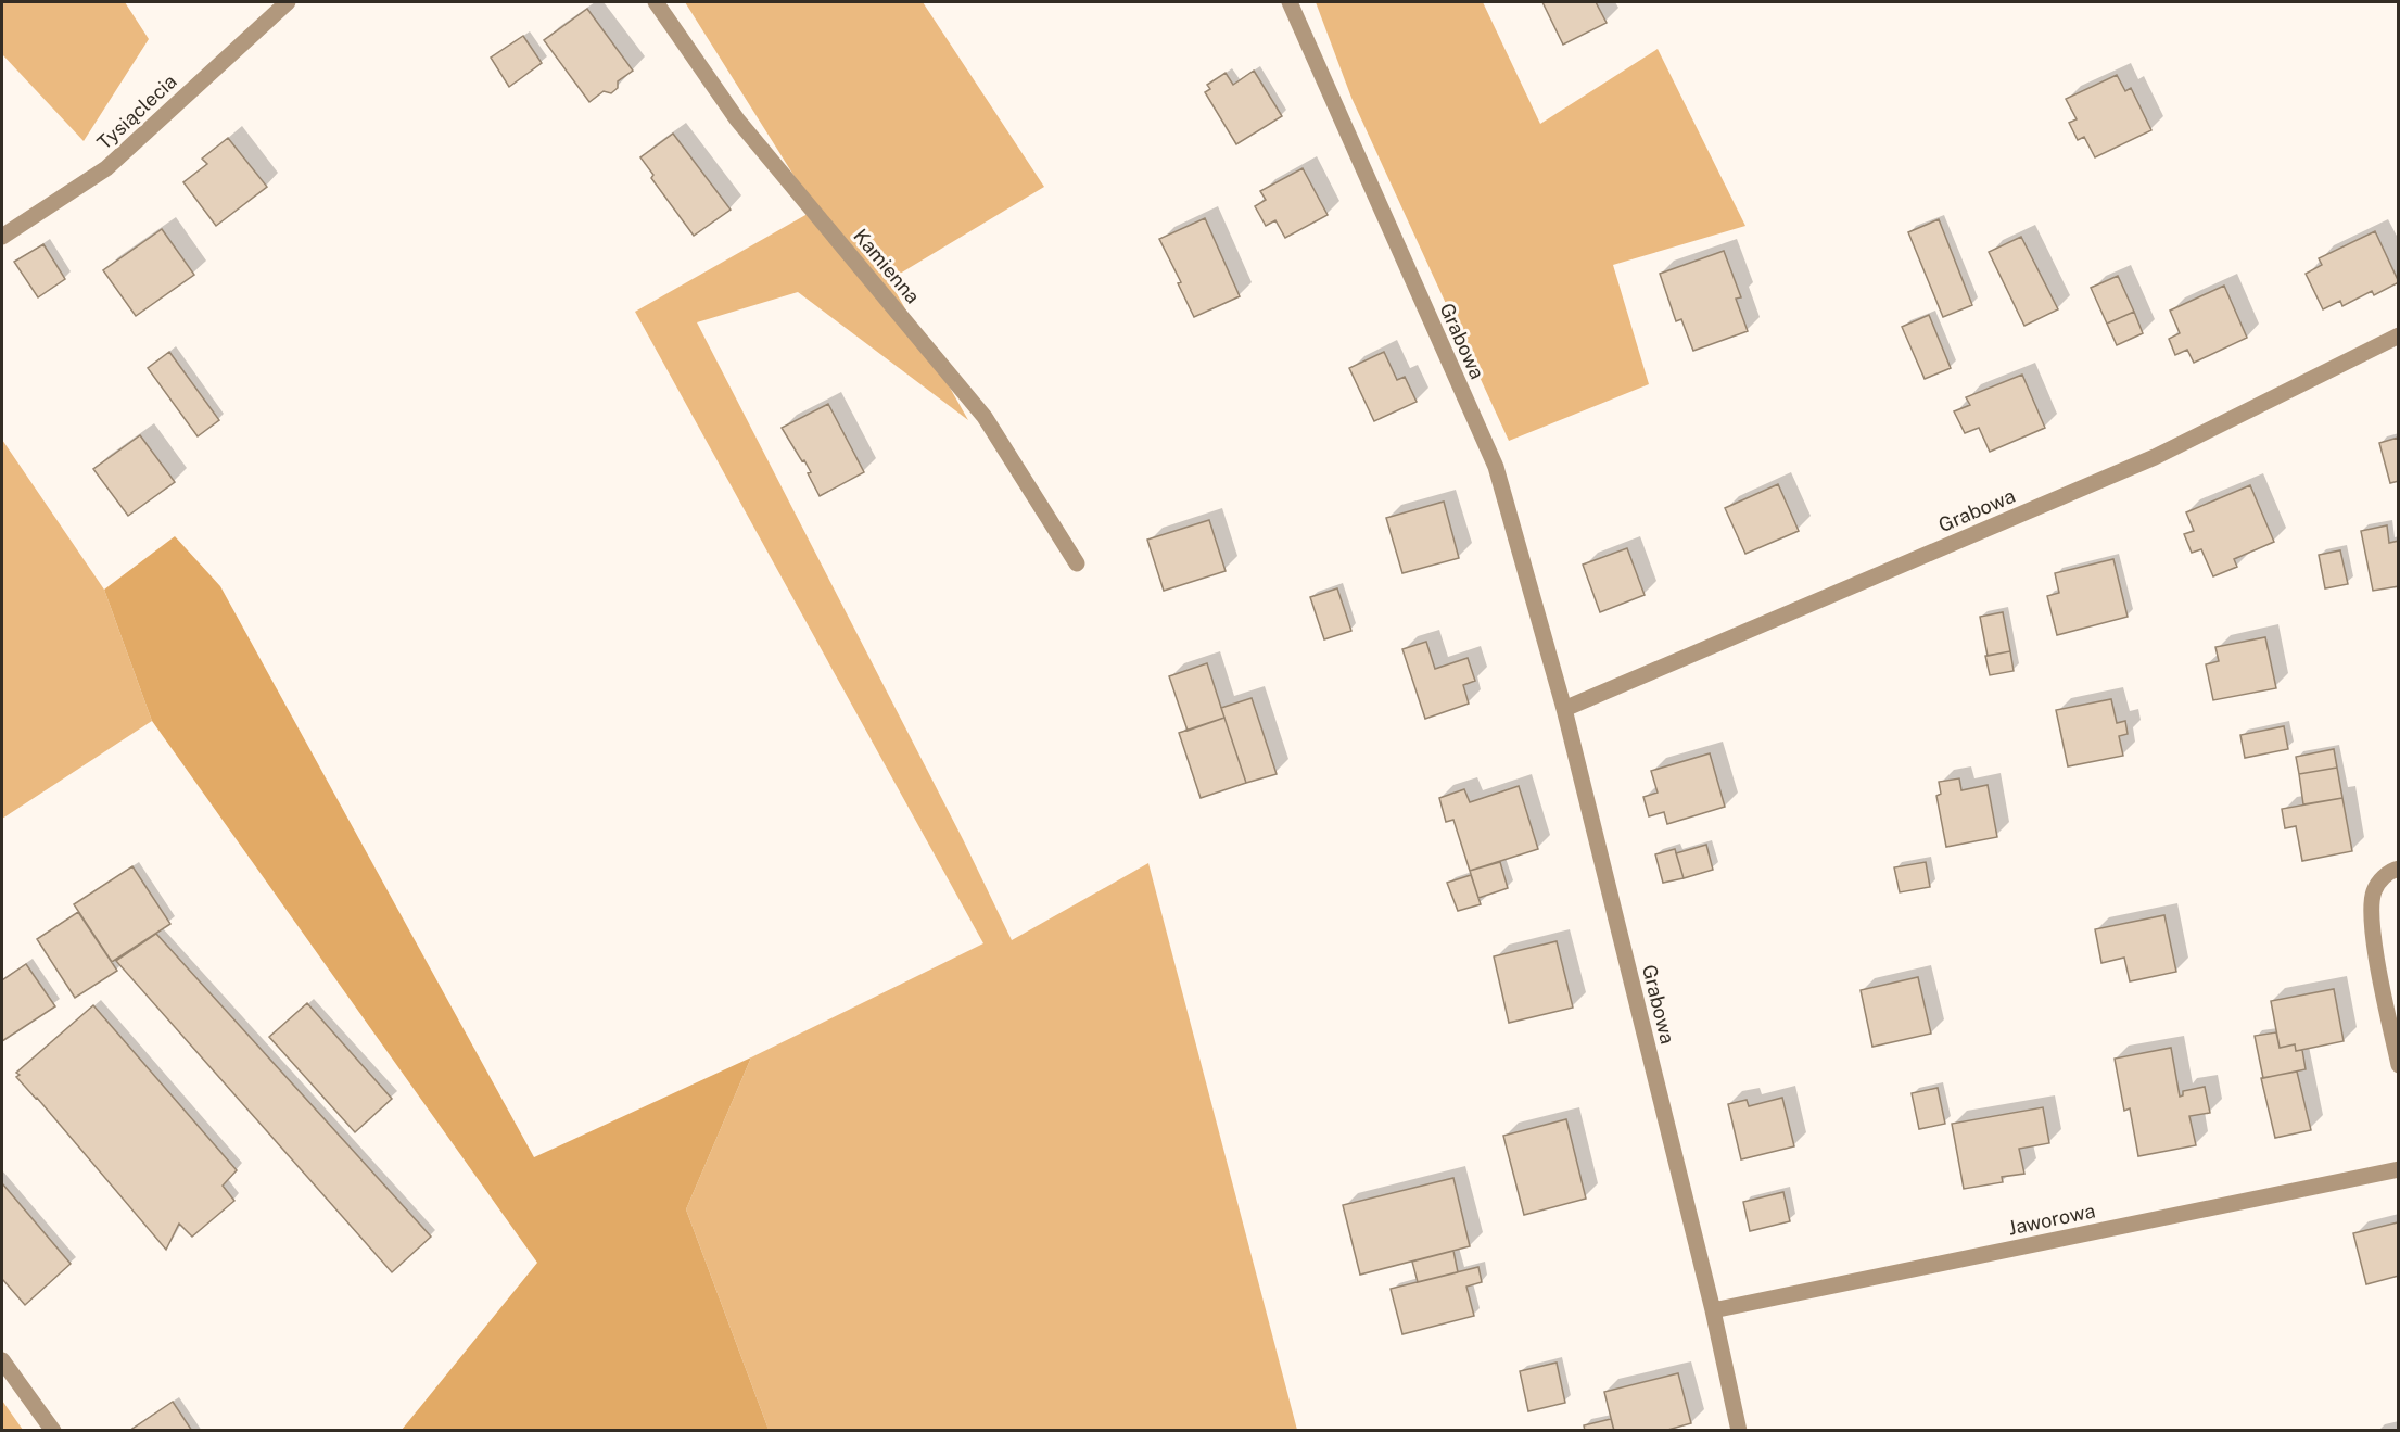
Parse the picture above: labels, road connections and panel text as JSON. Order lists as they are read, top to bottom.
{
  "streets": {
    "street": [
      "Tysiąclecia",
      "Kamienna",
      "Grabowa",
      "Jaworowa"
    ]
  },
  "crossings": [
    ["Grabowa", "Jaworowa"]
  ]
}
